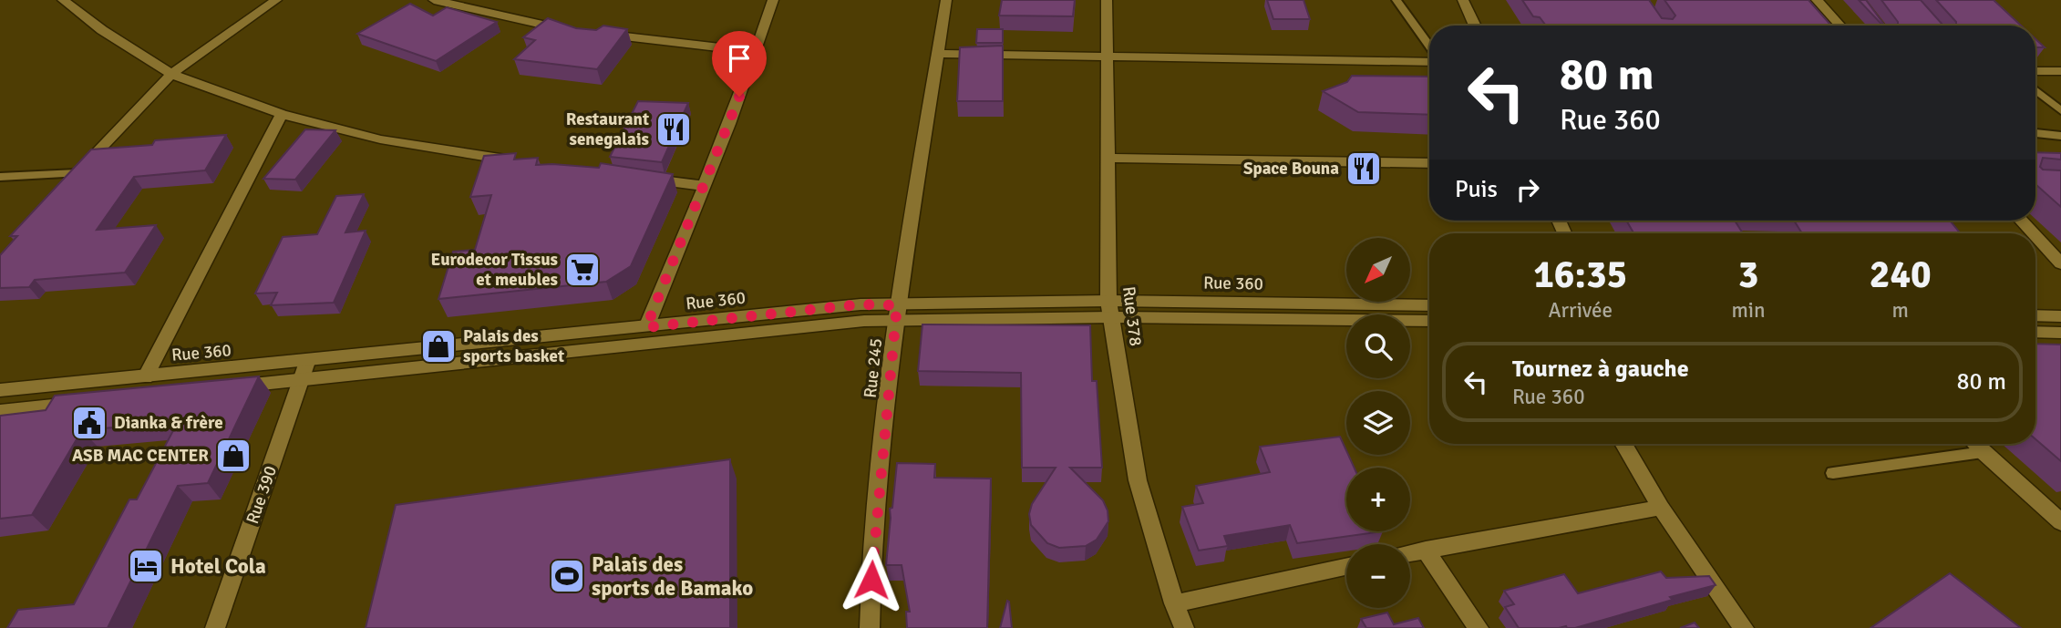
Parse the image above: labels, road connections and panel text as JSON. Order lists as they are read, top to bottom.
{
  "streets": {
    "street": [
      "Rue 360",
      "Rue 378",
      "Rue 245",
      "Rue 390"
    ]
  },
  "crossings": [
    ["Rue 360", "Rue 378"],
    ["Rue 360", "Rue 245"],
    ["Rue 360", "Rue 390"]
  ],
  "places": {
    "restaurant": ["Restaurant senegalais", "Space Bouna"],
    "supermarket": ["Eurodecor Tissus et meubles"],
    "shop": ["Palais des sports basket", "ASB MAC CENTER"],
    "public building": ["Dianka & frère"],
    "hotel": ["Hotel Cola"],
    "sports": ["Palais des sports de Bamako"]
  },
  "north": "bottom left",
  "page": {
    "turn": ["80 m", "Rue 360"],
    "then": "Puis",
    "eta": [
      "16:35",
      "Arrivée",
      "3",
      "min",
      "240",
      "m"
    ],
    "map_buttons": ["+", "−"],
    "list": [
      {
        "name": "Tournez à gauche",
        "note": "Rue 360",
        "value": "80 m"
      }
    ]
  }
}
